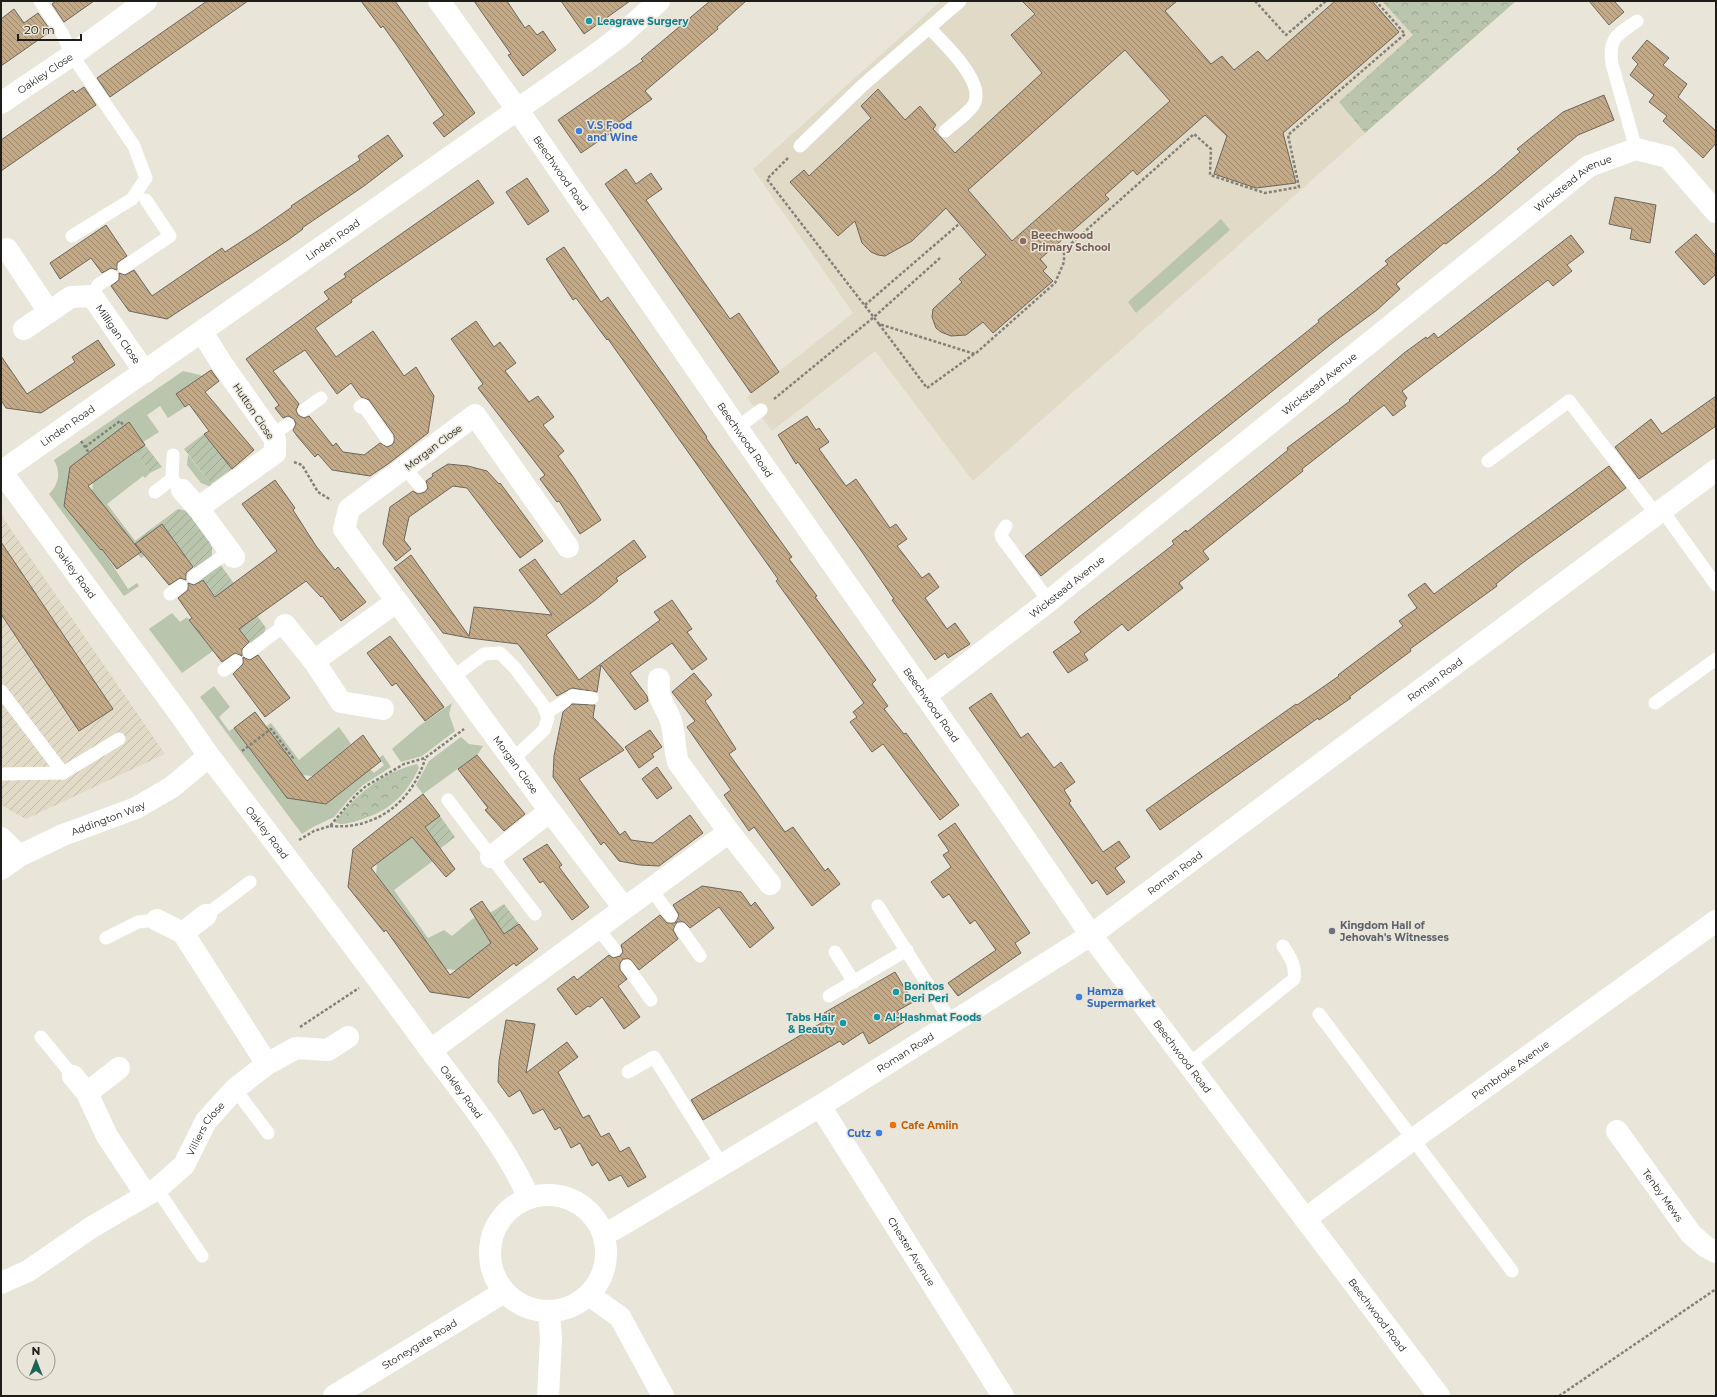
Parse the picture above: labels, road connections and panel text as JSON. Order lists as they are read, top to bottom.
{
  "streets": {
    "street": [
      "Oakley Close",
      "Beechwood Road",
      "Wickstead Avenue",
      "Linden Road",
      "Milligan Close",
      "Hutton Close",
      "Morgan Close",
      "Oakley Road",
      "Roman Road",
      "Addington Way",
      "Pembroke Avenue",
      "Villiers Close",
      "Tenby Mews",
      "Chester Avenue",
      "Stoneygate Road"
    ]
  },
  "crossings": [
    ["Beechwood Road", "Wickstead Avenue"],
    ["Beechwood Road", "Linden Road"],
    ["Beechwood Road", "Roman Road"],
    ["Beechwood Road", "Pembroke Avenue"],
    ["Linden Road", "Milligan Close"],
    ["Linden Road", "Hutton Close"],
    ["Linden Road", "Oakley Road"],
    ["Oakley Road", "Roman Road"],
    ["Oakley Road", "Addington Way"],
    ["Oakley Road", "Stoneygate Road"],
    ["Roman Road", "Chester Avenue"],
    ["Roman Road", "Stoneygate Road"]
  ],
  "places": [
    "Leagrave Surgery",
    "V.S Food and Wine",
    "Beechwood Primary School",
    "Kingdom Hall of Jehovah's Witnesses",
    "Bonitos Peri Peri",
    "Hamza Supermarket",
    "Al-Hashmat Foods",
    "Tabs Hair & Beauty",
    "Cafe Amiin",
    "Cutz"
  ],
  "scale_bar": "20 m",
  "north": "top"
}
